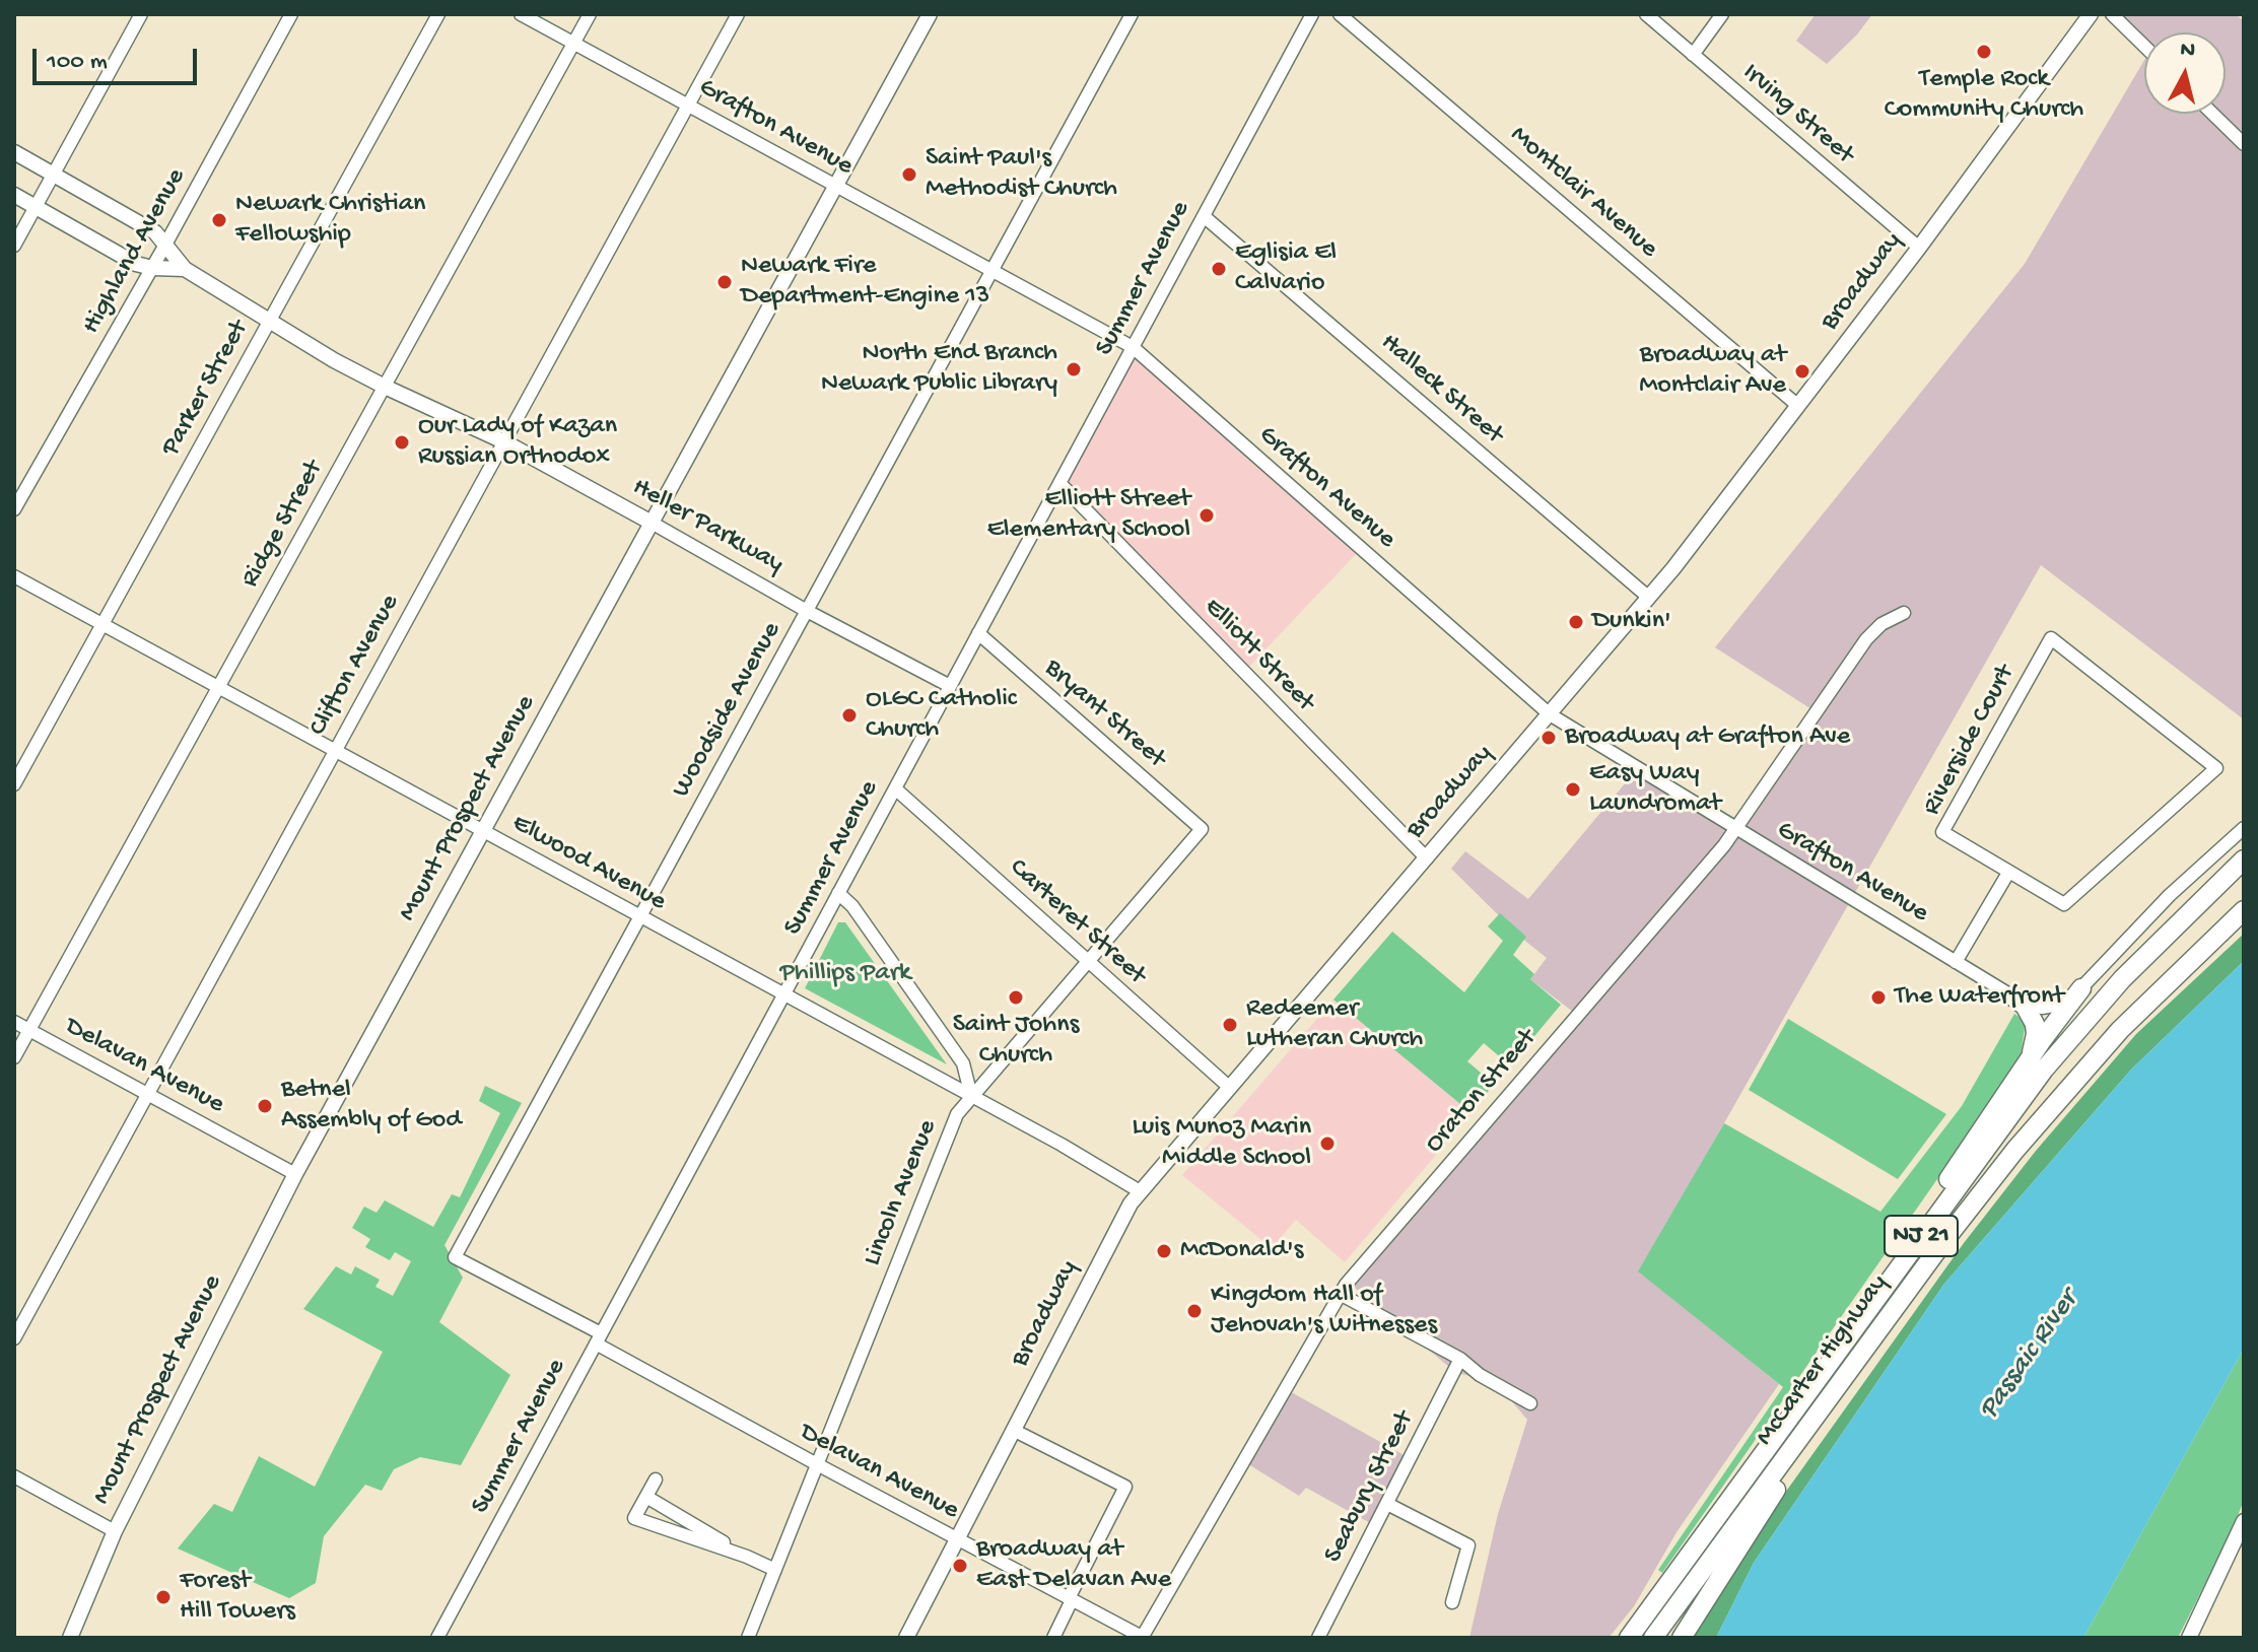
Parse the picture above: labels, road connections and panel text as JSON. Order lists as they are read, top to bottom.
{
  "streets": {
    "highway": ["NJ 21", "McCarter Highway"],
    "main road": ["Broadway", "Heller Parkway", "Mount Prospect Avenue"],
    "street": [
      "Irving Street",
      "Grafton Avenue",
      "Montclair Avenue",
      "Highland Avenue",
      "Summer Avenue",
      "Parker Street",
      "Halleck Street",
      "Ridge Street",
      "Elliott Street",
      "Clifton Avenue",
      "Woodside Avenue",
      "Bryant Street",
      "Riverside Court",
      "Elwood Avenue",
      "Carteret Street",
      "Delavan Avenue",
      "Oraton Street",
      "Lincoln Avenue",
      "Seabury Street"
    ]
  },
  "crossings": [
    ["Irving Street", "Broadway"],
    ["Grafton Avenue", "Summer Avenue"],
    ["Grafton Avenue", "Broadway"],
    ["Grafton Avenue", "Ridge Street"],
    ["Grafton Avenue", "Clifton Avenue"],
    ["Grafton Avenue", "Woodside Avenue"],
    ["Grafton Avenue", "Mount Prospect Avenue"],
    ["Grafton Avenue", "Oraton Street"],
    ["Montclair Avenue", "Broadway"],
    ["Highland Avenue", "Heller Parkway"],
    ["Summer Avenue", "Halleck Street"],
    ["Summer Avenue", "Heller Parkway"],
    ["Summer Avenue", "Elliott Street"],
    ["Summer Avenue", "Bryant Street"],
    ["Summer Avenue", "Elwood Avenue"],
    ["Summer Avenue", "Carteret Street"],
    ["Summer Avenue", "Delavan Avenue"],
    ["Broadway", "Halleck Street"],
    ["Broadway", "Elliott Street"],
    ["Broadway", "Elwood Avenue"],
    ["Broadway", "Carteret Street"],
    ["Broadway", "Delavan Avenue"],
    ["Parker Street", "Heller Parkway"],
    ["Parker Street", "Elwood Avenue"],
    ["Ridge Street", "Heller Parkway"],
    ["Ridge Street", "Elwood Avenue"],
    ["Ridge Street", "Delavan Avenue"],
    ["Heller Parkway", "Clifton Avenue"],
    ["Heller Parkway", "Woodside Avenue"],
    ["Heller Parkway", "Mount Prospect Avenue"],
    ["Clifton Avenue", "Elwood Avenue"],
    ["Clifton Avenue", "Delavan Avenue"],
    ["Woodside Avenue", "Elwood Avenue"],
    ["Woodside Avenue", "Delavan Avenue"],
    ["Bryant Street", "Lincoln Avenue"],
    ["Mount Prospect Avenue", "Elwood Avenue"],
    ["Mount Prospect Avenue", "Delavan Avenue"],
    ["Elwood Avenue", "Lincoln Avenue"],
    ["Carteret Street", "Lincoln Avenue"],
    ["Delavan Avenue", "Oraton Street"],
    ["Delavan Avenue", "Lincoln Avenue"]
  ],
  "water": ["Passaic River"],
  "parks": ["Phillips Park"],
  "places": [
    "Temple Rock Community Church",
    "Saint Paul's Methodist Church",
    "Newark Christian Fellowship",
    "Eglisia El Calvario",
    "Newark Fire Department-Engine 13",
    "North End Branch Newark Public Library",
    "Broadway at Montclair Ave",
    "Our Lady of Kazan Russian Orthodox",
    "Elliott Street Elementary School",
    "Dunkin'",
    "OLGC Catholic Church",
    "Broadway at Grafton Ave",
    "Easy Way Laundromat",
    "Saint Johns Church",
    "The Waterfront",
    "Redeemer Lutheran Church",
    "Betnel Assembly of God",
    "Luis Munoz Marin Middle School",
    "McDonald's",
    "Kingdom Hall of Jehovah's Witnesses",
    "Broadway at East Delavan Ave",
    "Forest Hill Towers"
  ],
  "scale_bar": "100 m",
  "north": "top"
}
